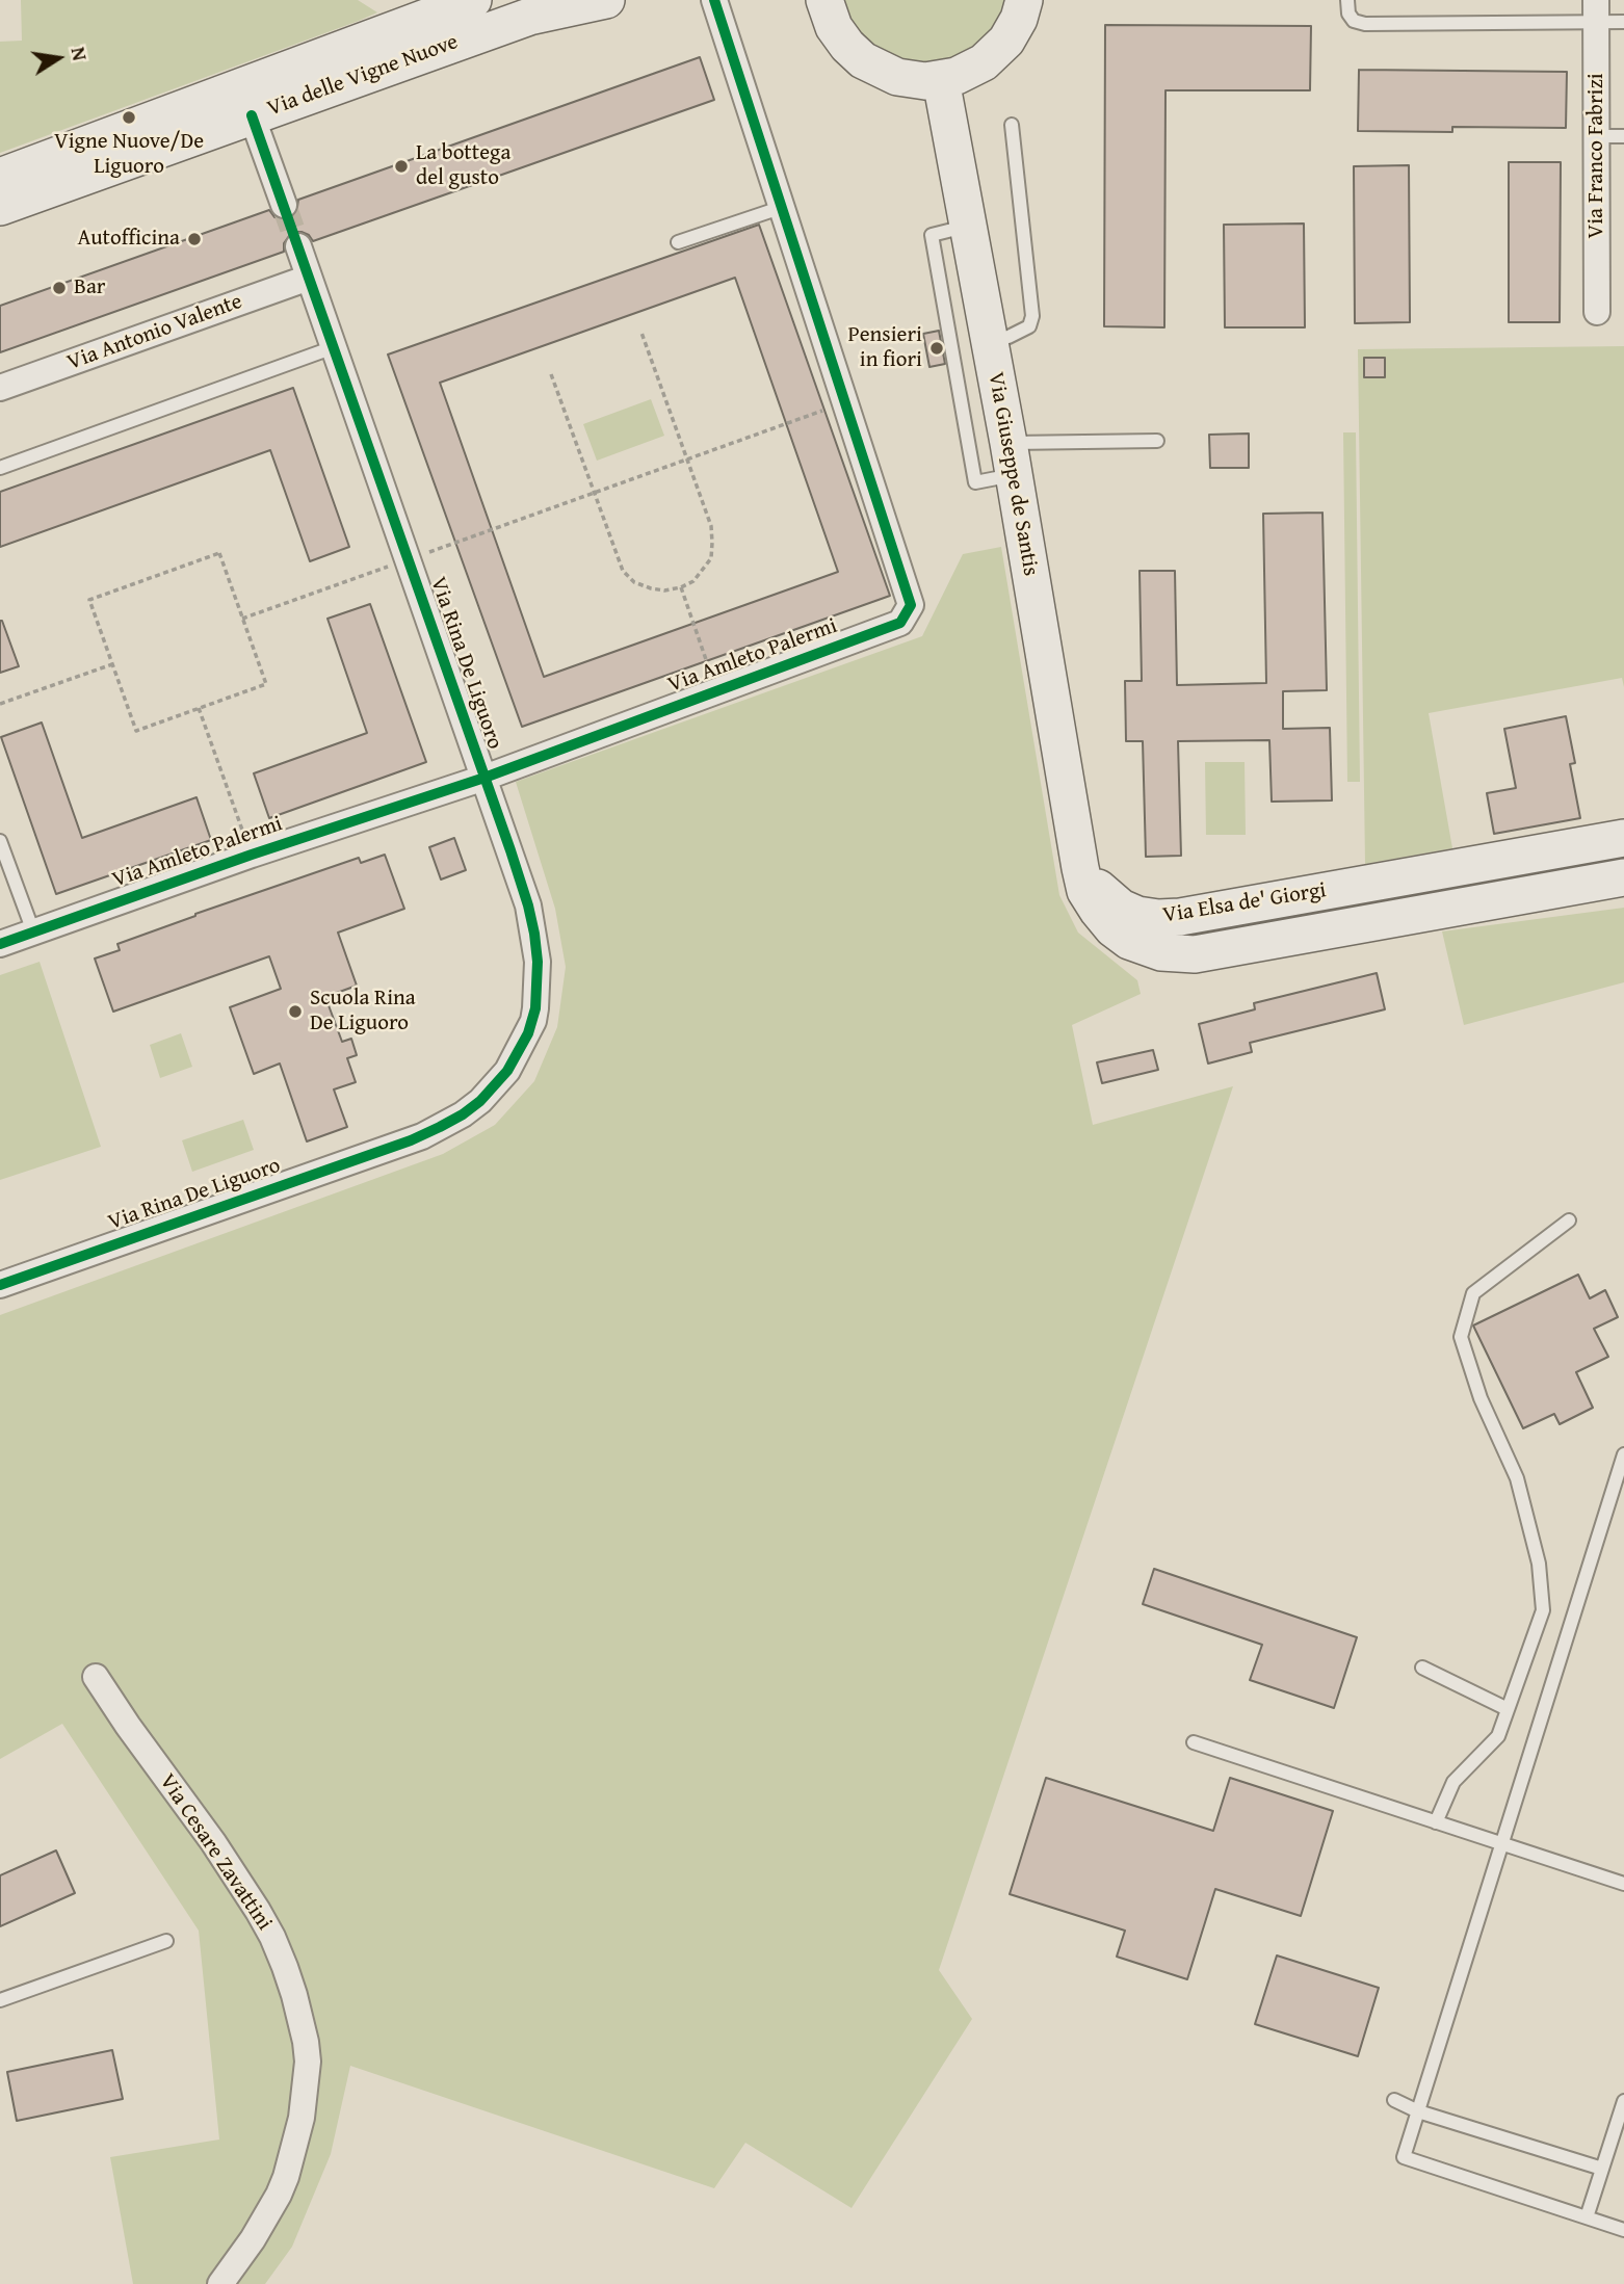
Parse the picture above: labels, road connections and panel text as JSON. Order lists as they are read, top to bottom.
{
  "streets": {
    "main road": ["Via delle Vigne Nuove", "Via Giuseppe de Santis", "Via Elsa de' Giorgi"],
    "street": [
      "Via Franco Fabrizi",
      "Via Antonio Valente",
      "Via Amleto Palermi",
      "Via Rina De Liguoro",
      "Via Cesare Zavattini"
    ]
  },
  "crossings": [
    ["Via Antonio Valente", "Via Rina De Liguoro"],
    ["Via Giuseppe de Santis", "Via Elsa de' Giorgi"],
    ["Via Amleto Palermi", "Via Rina De Liguoro"]
  ],
  "places": [
    "Vigne Nuove/De Liguoro",
    "La bottega del gusto",
    "Autofficina",
    "Bar",
    "Pensieri in fiori",
    "Scuola Rina De Liguoro"
  ],
  "north": "right"
}
